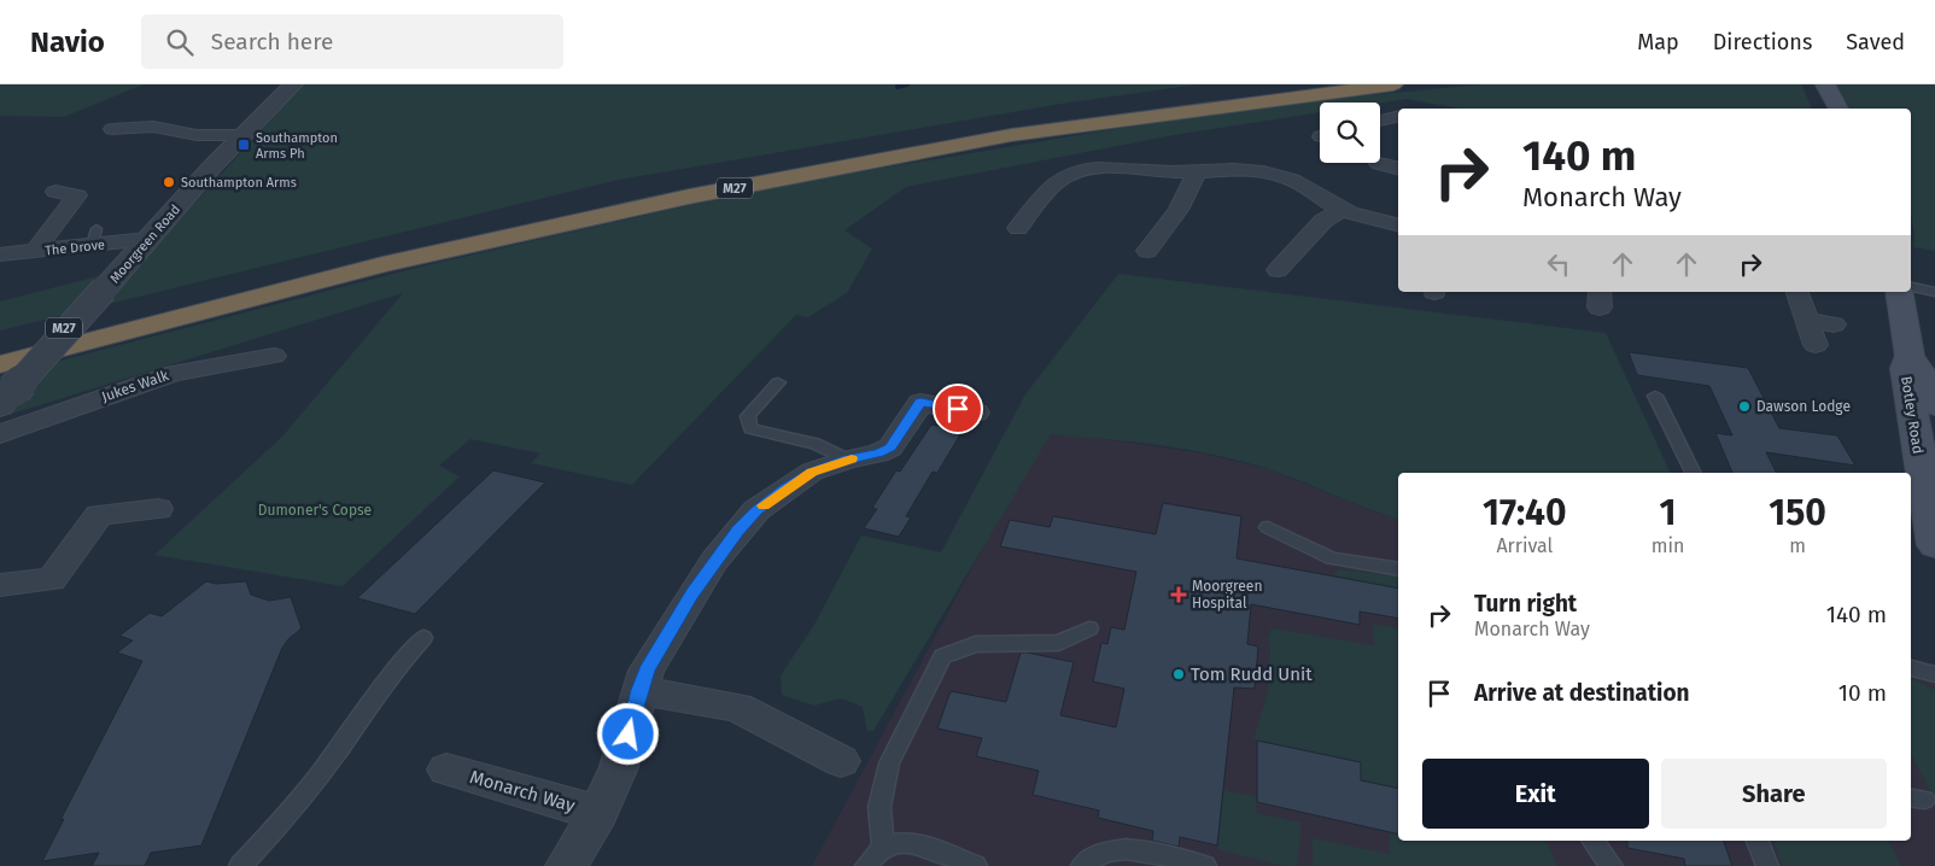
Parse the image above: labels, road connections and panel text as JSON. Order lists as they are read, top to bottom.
{
  "streets": {
    "highway": ["M27"],
    "main road": ["Botley Road"],
    "street": [
      "Moorgreen Road",
      "The Drove",
      "Jukes Walk",
      "Monarch Way"
    ]
  },
  "crossings": [
    ["Moorgreen Road", "The Drove"]
  ],
  "parks": ["Dumoner's Copse"],
  "places": {
    "transit": ["Southampton Arms Ph"],
    "other": ["Southampton Arms", "Dawson Lodge", "Tom Rudd Unit"],
    "health": ["Moorgreen Hospital"]
  },
  "page": {
    "header": "Navio",
    "search": "Search here",
    "nav": ["Map", "Directions", "Saved"],
    "turn": ["140 m", "Monarch Way"],
    "eta": [
      "17:40",
      "Arrival",
      "1",
      "min",
      "150",
      "m"
    ],
    "list": [
      {
        "name": "Turn right",
        "note": "Monarch Way",
        "value": "140 m"
      },
      {
        "name": "Arrive at destination",
        "value": "10 m"
      }
    ],
    "buttons": ["Exit", "Share"]
  }
}
